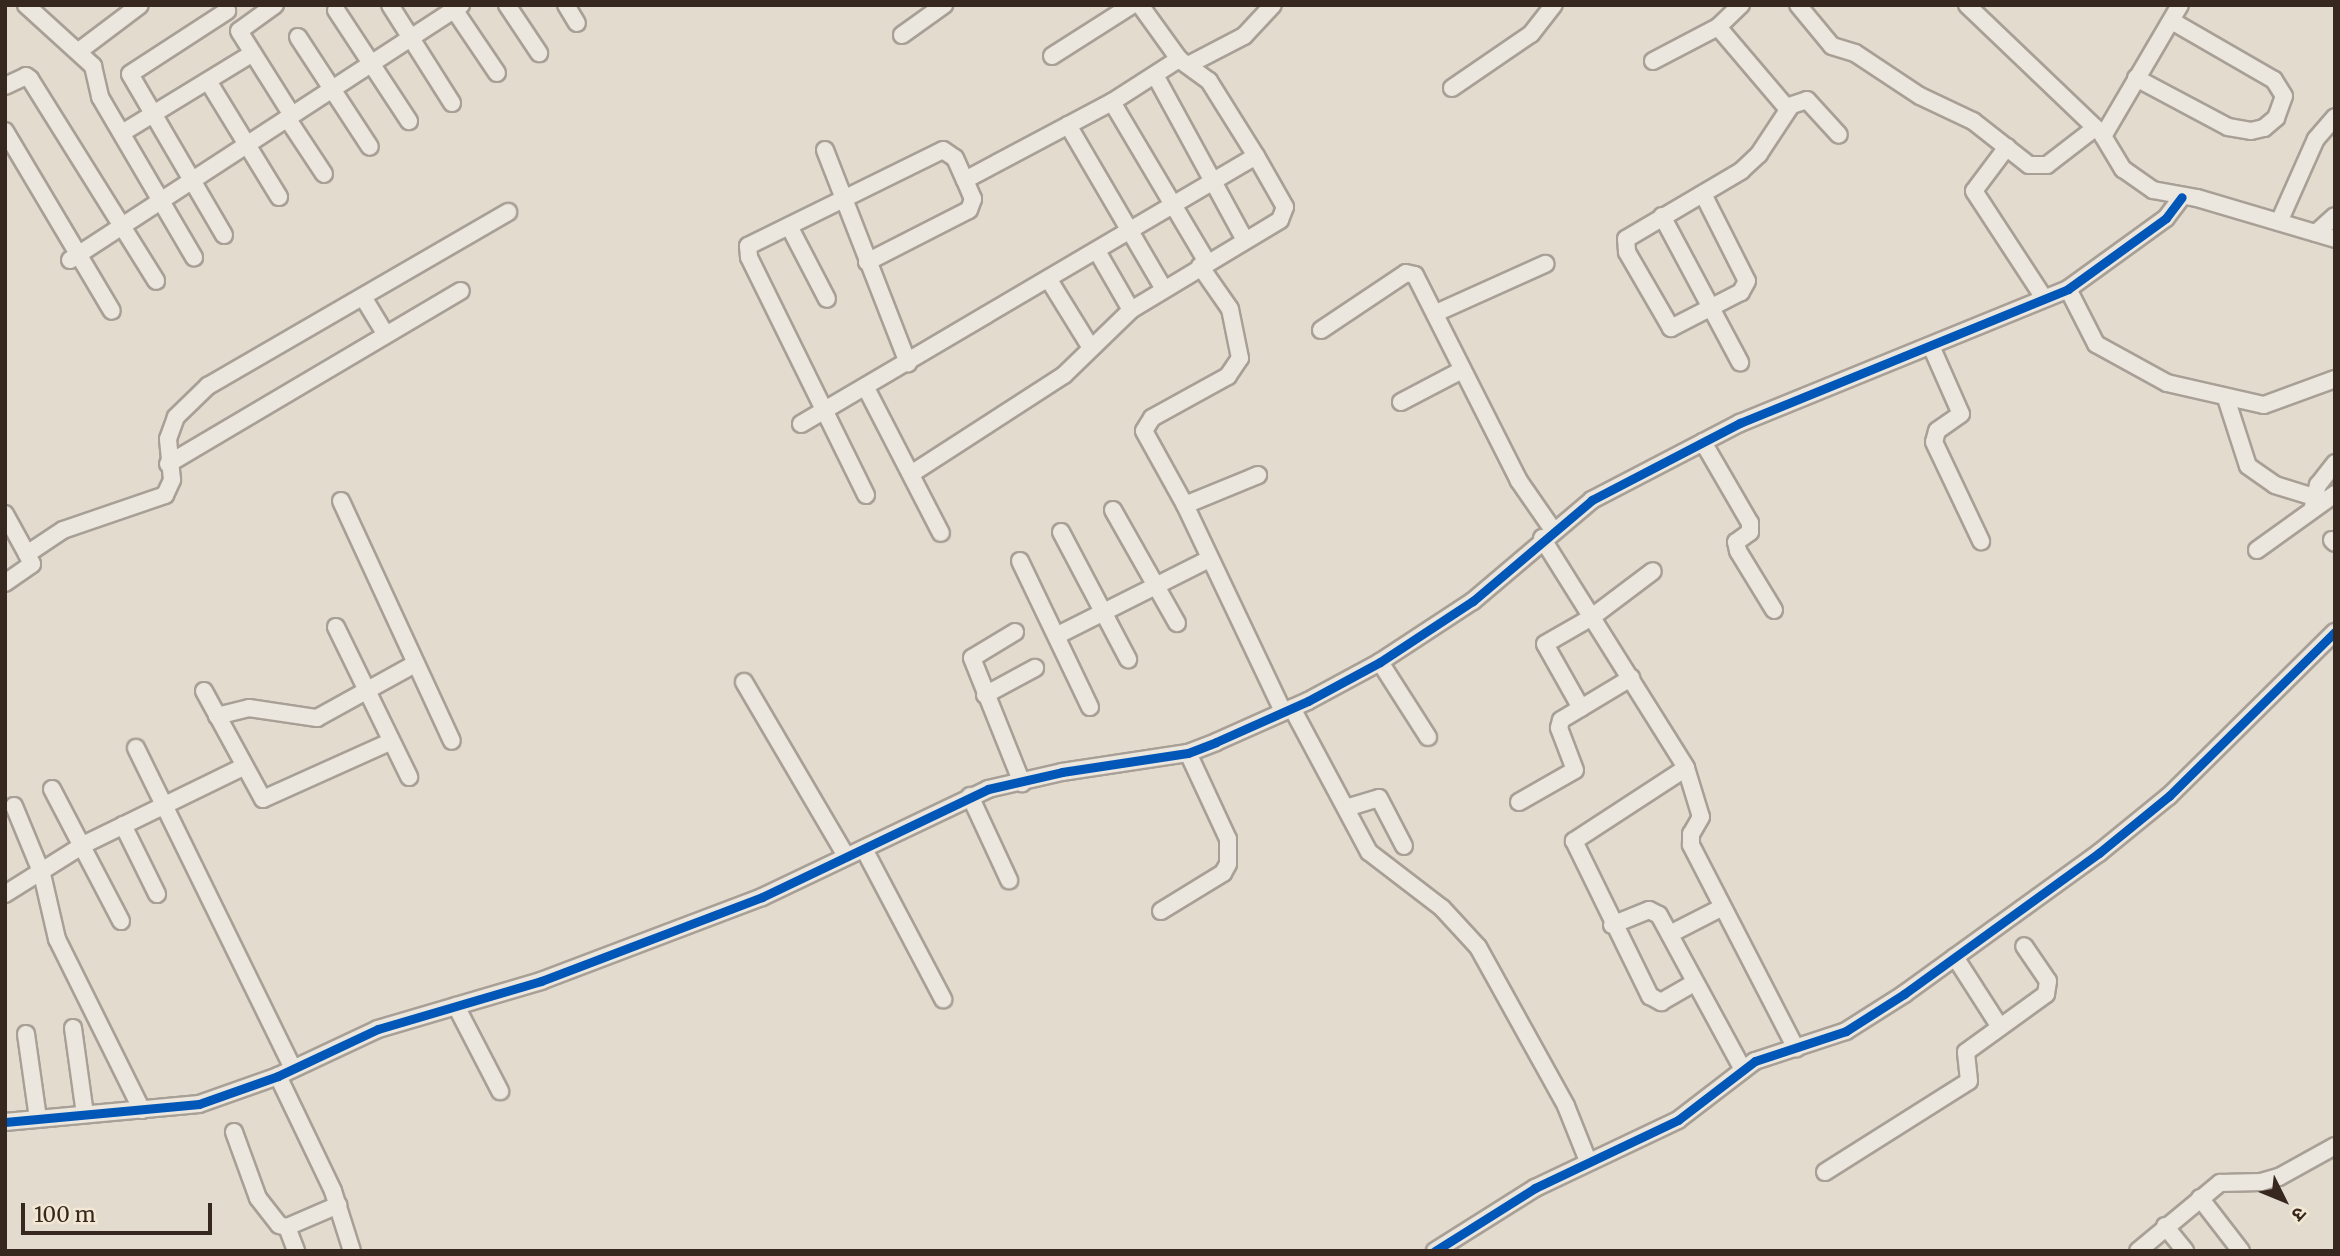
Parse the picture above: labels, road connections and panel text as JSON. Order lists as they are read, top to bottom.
{
  "scale_bar": "100 m",
  "north": "bottom right"
}
